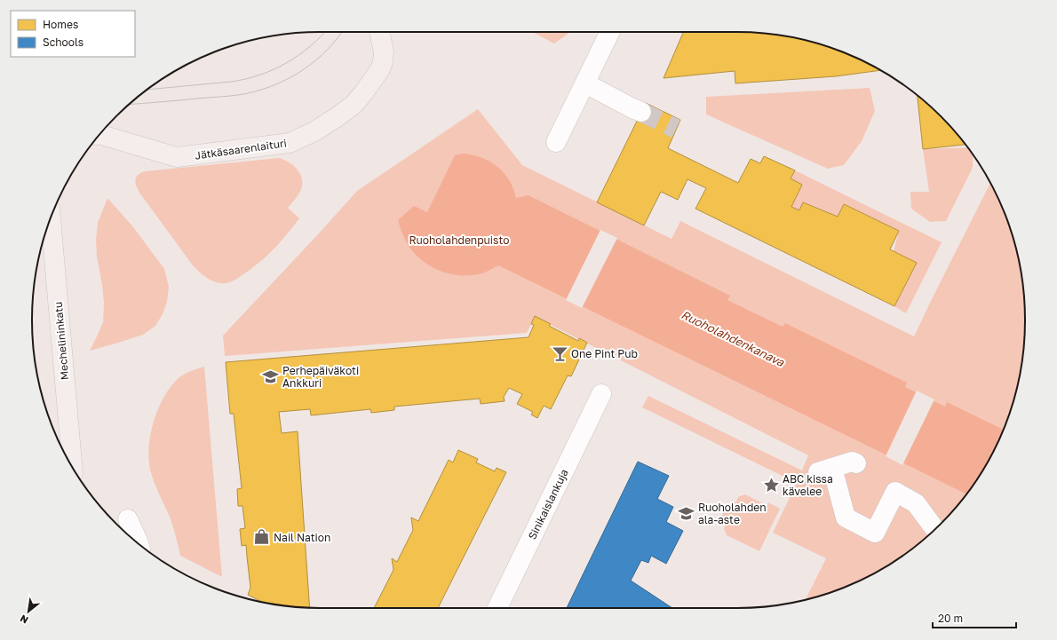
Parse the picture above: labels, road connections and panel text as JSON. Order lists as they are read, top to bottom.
{
  "streets": {
    "main road": ["Jätkäsaarenlaituri", "Mechelininkatu"],
    "street": ["Sinikaislankuja"]
  },
  "water": ["Ruoholahdenkanava"],
  "parks": ["Ruoholahdenpuisto"],
  "places": {
    "bar": ["One Pint Pub"],
    "school or university": ["Perhepäiväkoti Ankkuri", "Ruoholahden ala-aste"],
    "place": ["ABC kissa kävelee"],
    "shop": ["Nail Nation"]
  },
  "legend": ["Homes", "Schools"],
  "scale_bar": "20 m",
  "north": "bottom left"
}
